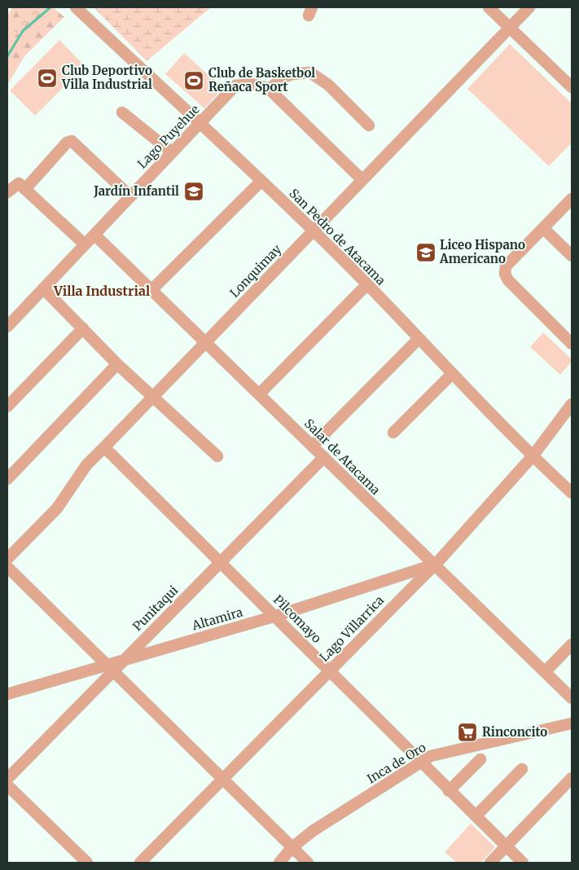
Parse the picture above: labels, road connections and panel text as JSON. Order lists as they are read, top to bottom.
{
  "streets": {
    "street": [
      "Lago Puyehue",
      "San Pedro de Atacama",
      "Lonquimay",
      "Salar de Atacama",
      "Punitaqui",
      "Altamira",
      "Pilcomayo",
      "Lago Villarrica",
      "Inca de Oro"
    ]
  },
  "crossings": [
    ["Lago Puyehue", "San Pedro de Atacama"],
    ["Lago Puyehue", "Salar de Atacama"],
    ["San Pedro de Atacama", "Lonquimay"],
    ["San Pedro de Atacama", "Lago Villarrica"],
    ["Lonquimay", "Salar de Atacama"],
    ["Lonquimay", "Pilcomayo"],
    ["Salar de Atacama", "Punitaqui"],
    ["Salar de Atacama", "Altamira"],
    ["Salar de Atacama", "Lago Villarrica"],
    ["Punitaqui", "Altamira"],
    ["Punitaqui", "Pilcomayo"],
    ["Altamira", "Pilcomayo"],
    ["Altamira", "Lago Villarrica"],
    ["Pilcomayo", "Lago Villarrica"],
    ["Pilcomayo", "Inca de Oro"]
  ],
  "districts": ["Villa Industrial"],
  "places": {
    "sports": ["Club Deportivo Villa Industrial", "Club de Basketbol Reñaca Sport"],
    "school or university": ["Jardín Infantil", "Liceo Hispano Americano"],
    "supermarket": ["Rinconcito"]
  }
}
